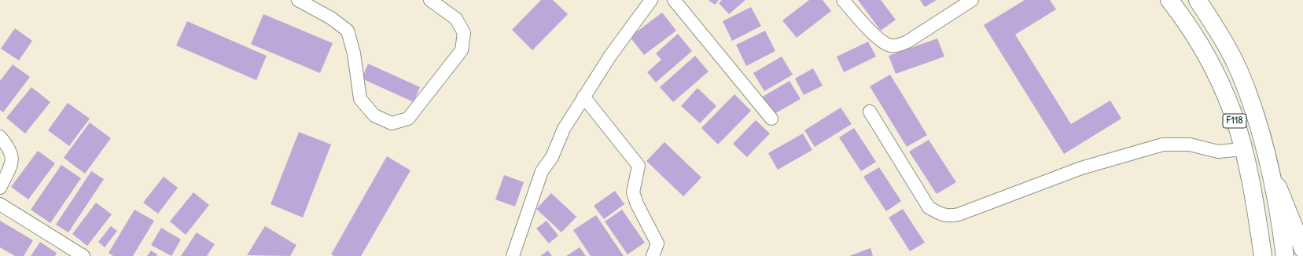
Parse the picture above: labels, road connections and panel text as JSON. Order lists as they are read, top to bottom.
{
  "streets": {
    "main road": ["F118"]
  }
}
